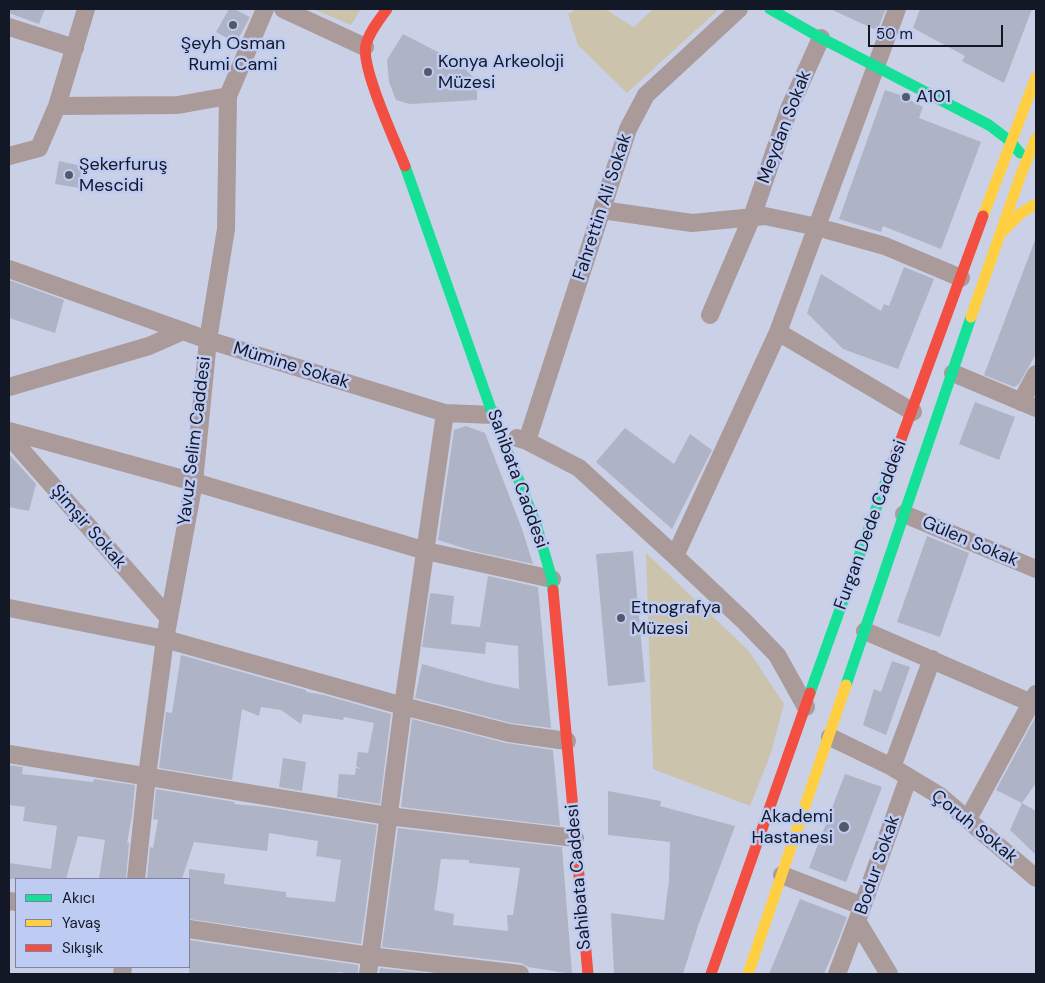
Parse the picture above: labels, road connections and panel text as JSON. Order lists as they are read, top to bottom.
{
  "streets": {
    "main road": ["Sahibata Caddesi", "Furgan Dede Caddesi"],
    "street": [
      "Meydan Sokak",
      "Fahrettin Ali Sokak",
      "Mümine Sokak",
      "Yavuz Selim Caddesi",
      "Şimşir Sokak",
      "Gülen Sokak",
      "Çoruh Sokak",
      "Bodur Sokak"
    ]
  },
  "crossings": [
    ["Mümine Sokak", "Yavuz Selim Caddesi"],
    ["Mümine Sokak", "Sahibata Caddesi"],
    ["Yavuz Selim Caddesi", "Şimşir Sokak"],
    ["Furgan Dede Caddesi", "Gülen Sokak"],
    ["Furgan Dede Caddesi", "Çoruh Sokak"],
    ["Çoruh Sokak", "Bodur Sokak"]
  ],
  "places": [
    "Şeyh Osman Rumi Cami",
    "Konya Arkeoloji Müzesi",
    "A101",
    "Şekerfuruş Mescidi",
    "Etnografya Müzesi",
    "Akademi Hastanesi"
  ],
  "legend": ["Akıcı", "Yavaş", "Sıkışık"],
  "scale_bar": "50 m"
}
